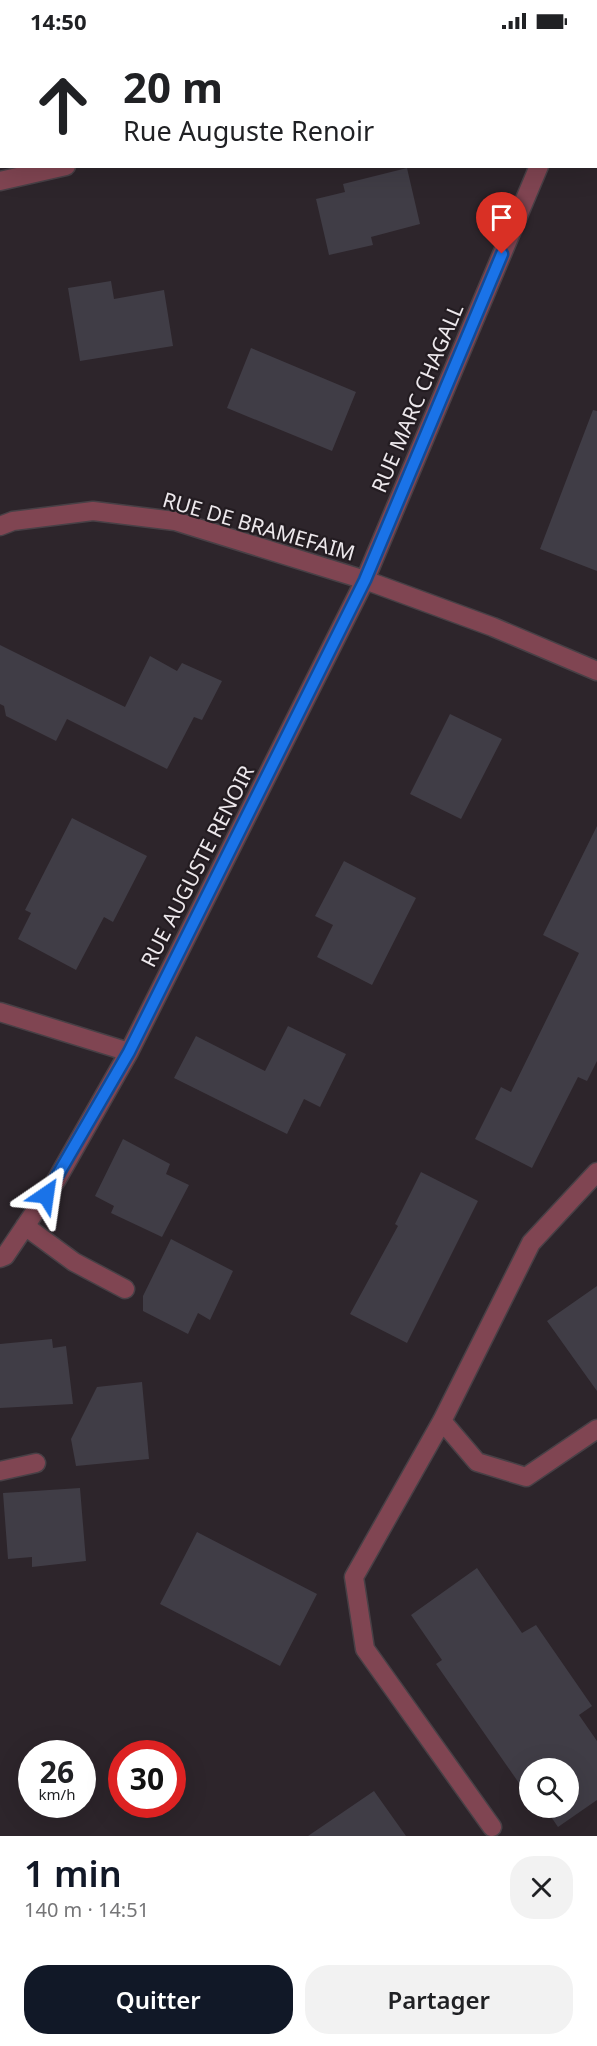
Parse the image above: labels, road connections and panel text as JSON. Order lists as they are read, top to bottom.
{
  "streets": {
    "street": ["RUE MARC CHAGALL", "RUE DE BRAMEFAIM", "RUE AUGUSTE RENOIR"]
  },
  "crossings": [
    ["RUE MARC CHAGALL", "RUE DE BRAMEFAIM"],
    ["RUE MARC CHAGALL", "RUE AUGUSTE RENOIR"],
    ["RUE DE BRAMEFAIM", "RUE AUGUSTE RENOIR"]
  ],
  "page": {
    "status": "14:50",
    "turn": ["20 m", "Rue Auguste Renoir"],
    "speed": "26 km/h",
    "limit": "30",
    "heading": ["1 min", "140 m · 14:51"],
    "buttons": ["Quitter", "Partager"]
  }
}
